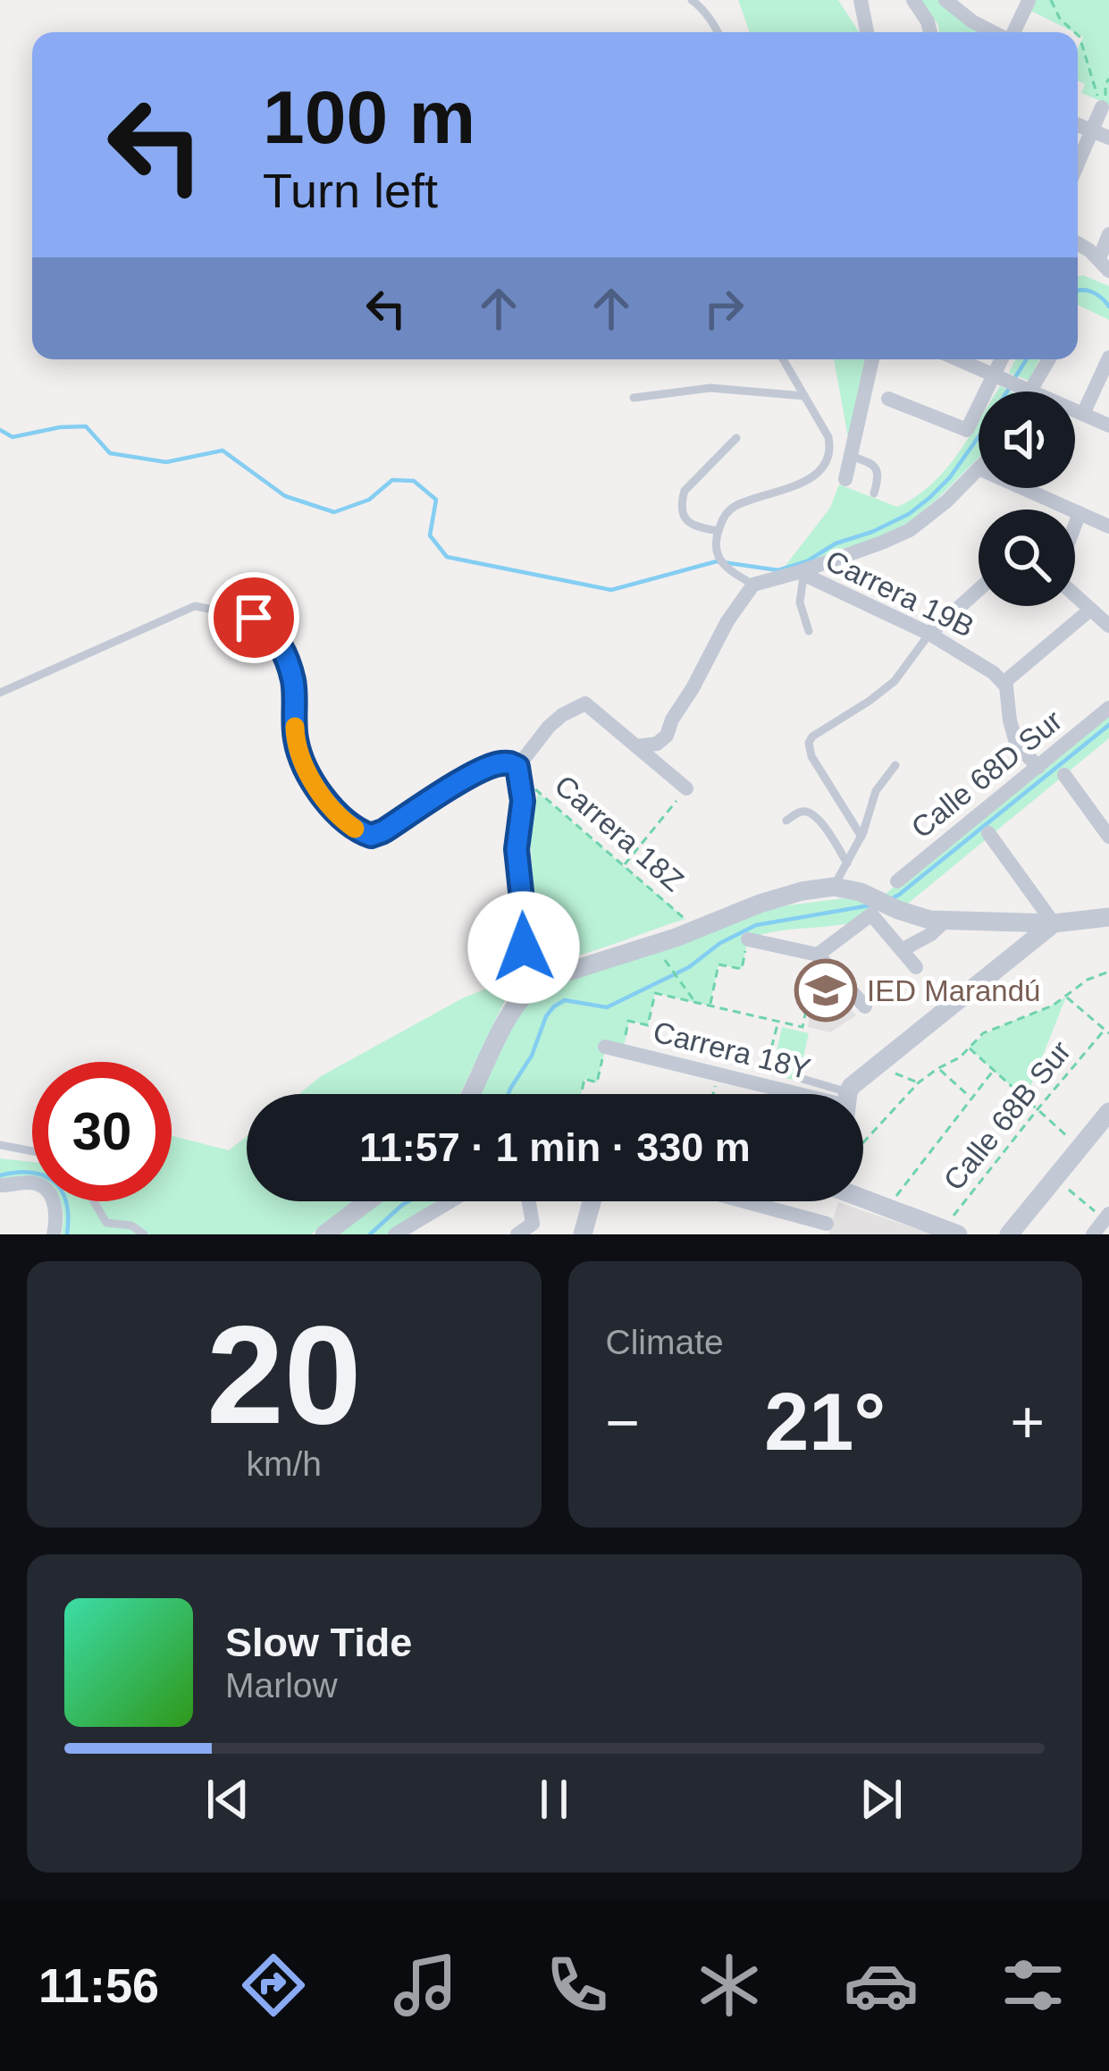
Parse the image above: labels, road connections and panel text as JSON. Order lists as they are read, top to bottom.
{
  "streets": {
    "street": ["Carrera 19B", "Calle 68D Sur", "Carrera 18Y"],
    "path": ["Carrera 18Z", "Calle 68B Sur"]
  },
  "places": {
    "school or university": ["IED Marandú"]
  },
  "page": {
    "turn": ["100 m", "Turn left"],
    "limit": "30",
    "trip": "11:57 · 1 min · 330 m",
    "tile": [
      ["20", "km/h"],
      "Climate"
    ],
    "heat": ["−", "21°", "+"],
    "song": ["Slow Tide", "Marlow"],
    "tabs": "11:56"
  }
}
